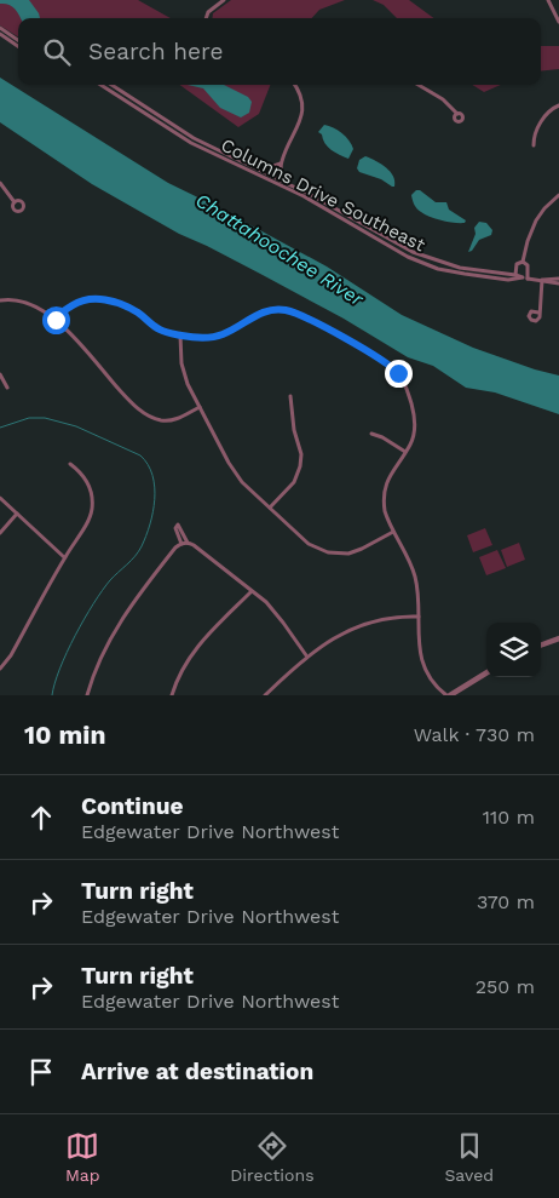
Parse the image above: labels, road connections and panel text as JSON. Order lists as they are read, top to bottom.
{
  "streets": {
    "street": ["Columns Drive Southeast"]
  },
  "water": ["Chattahoochee River"],
  "page": {
    "search": "Search here",
    "heading": ["10 min", "Walk · 730 m"],
    "list": [
      ["Continue", "Edgewater Drive Northwest", "110 m"],
      ["Turn right", "Edgewater Drive Northwest", "370 m"],
      ["Turn right", "Edgewater Drive Northwest", "250 m"],
      "Arrive at destination"
    ],
    "nav": ["Map", "Directions", "Saved"]
  }
}
